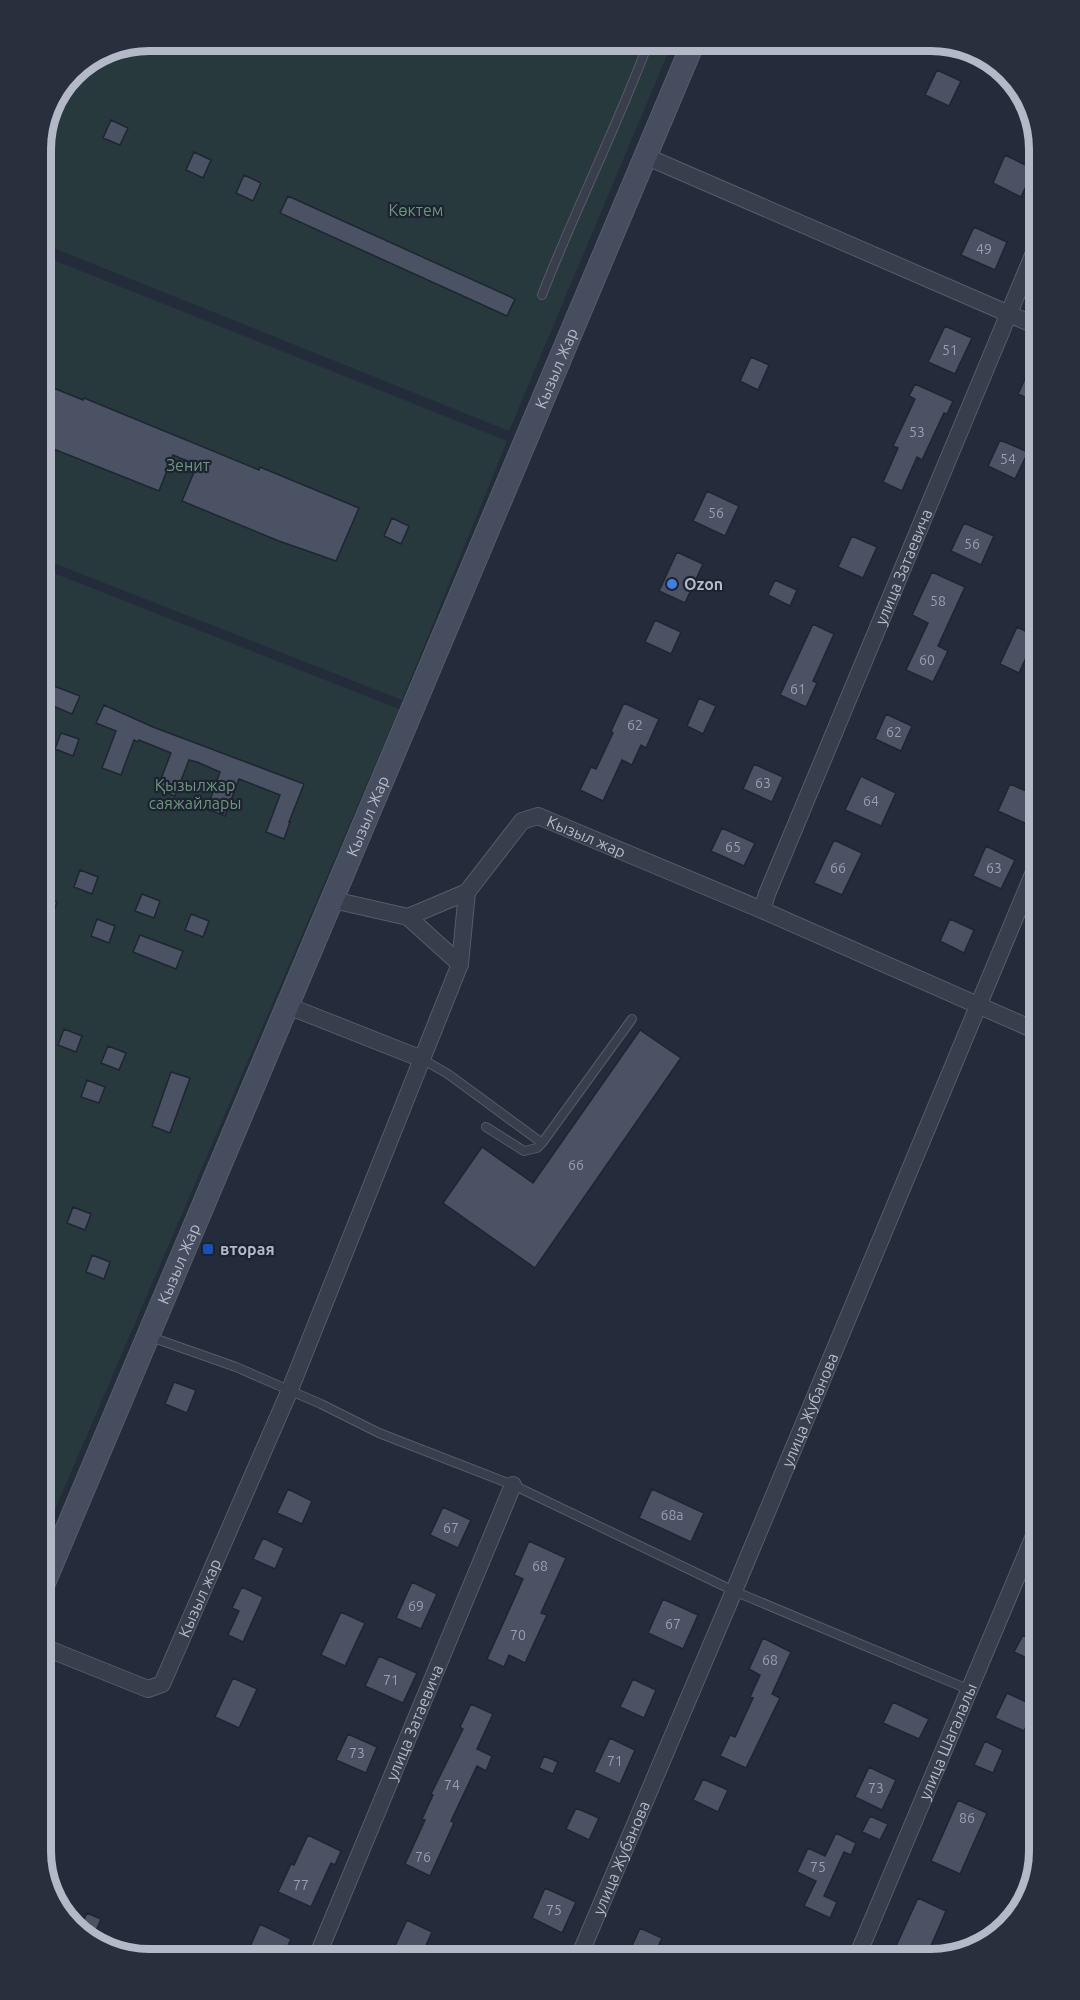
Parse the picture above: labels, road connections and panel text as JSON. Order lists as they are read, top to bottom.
{
  "streets": {
    "main road": ["Кызыл Жар"],
    "street": [
      "улица Затаевича",
      "Кызыл жар",
      "улица Жубанова",
      "улица Шагалалы"
    ]
  },
  "crossings": [
    ["улица Затаевича", "Кызыл жар"],
    ["Кызыл жар", "улица Жубанова"]
  ],
  "parks": ["Көктем", "Зенит", "Қызылжар саяжайлары"],
  "places": {
    "other": ["Ozon"],
    "transit": ["вторая"]
  },
  "house_numbers": [
    "49",
    "51",
    "53",
    "54",
    "56",
    "56",
    "58",
    "60",
    "61",
    "62",
    "62",
    "63",
    "64",
    "65",
    "66",
    "63",
    "66",
    "68а",
    "67",
    "68",
    "69",
    "67",
    "70",
    "68",
    "71",
    "73",
    "71",
    "74",
    "73",
    "86",
    "76",
    "75",
    "77",
    "75"
  ]
}
